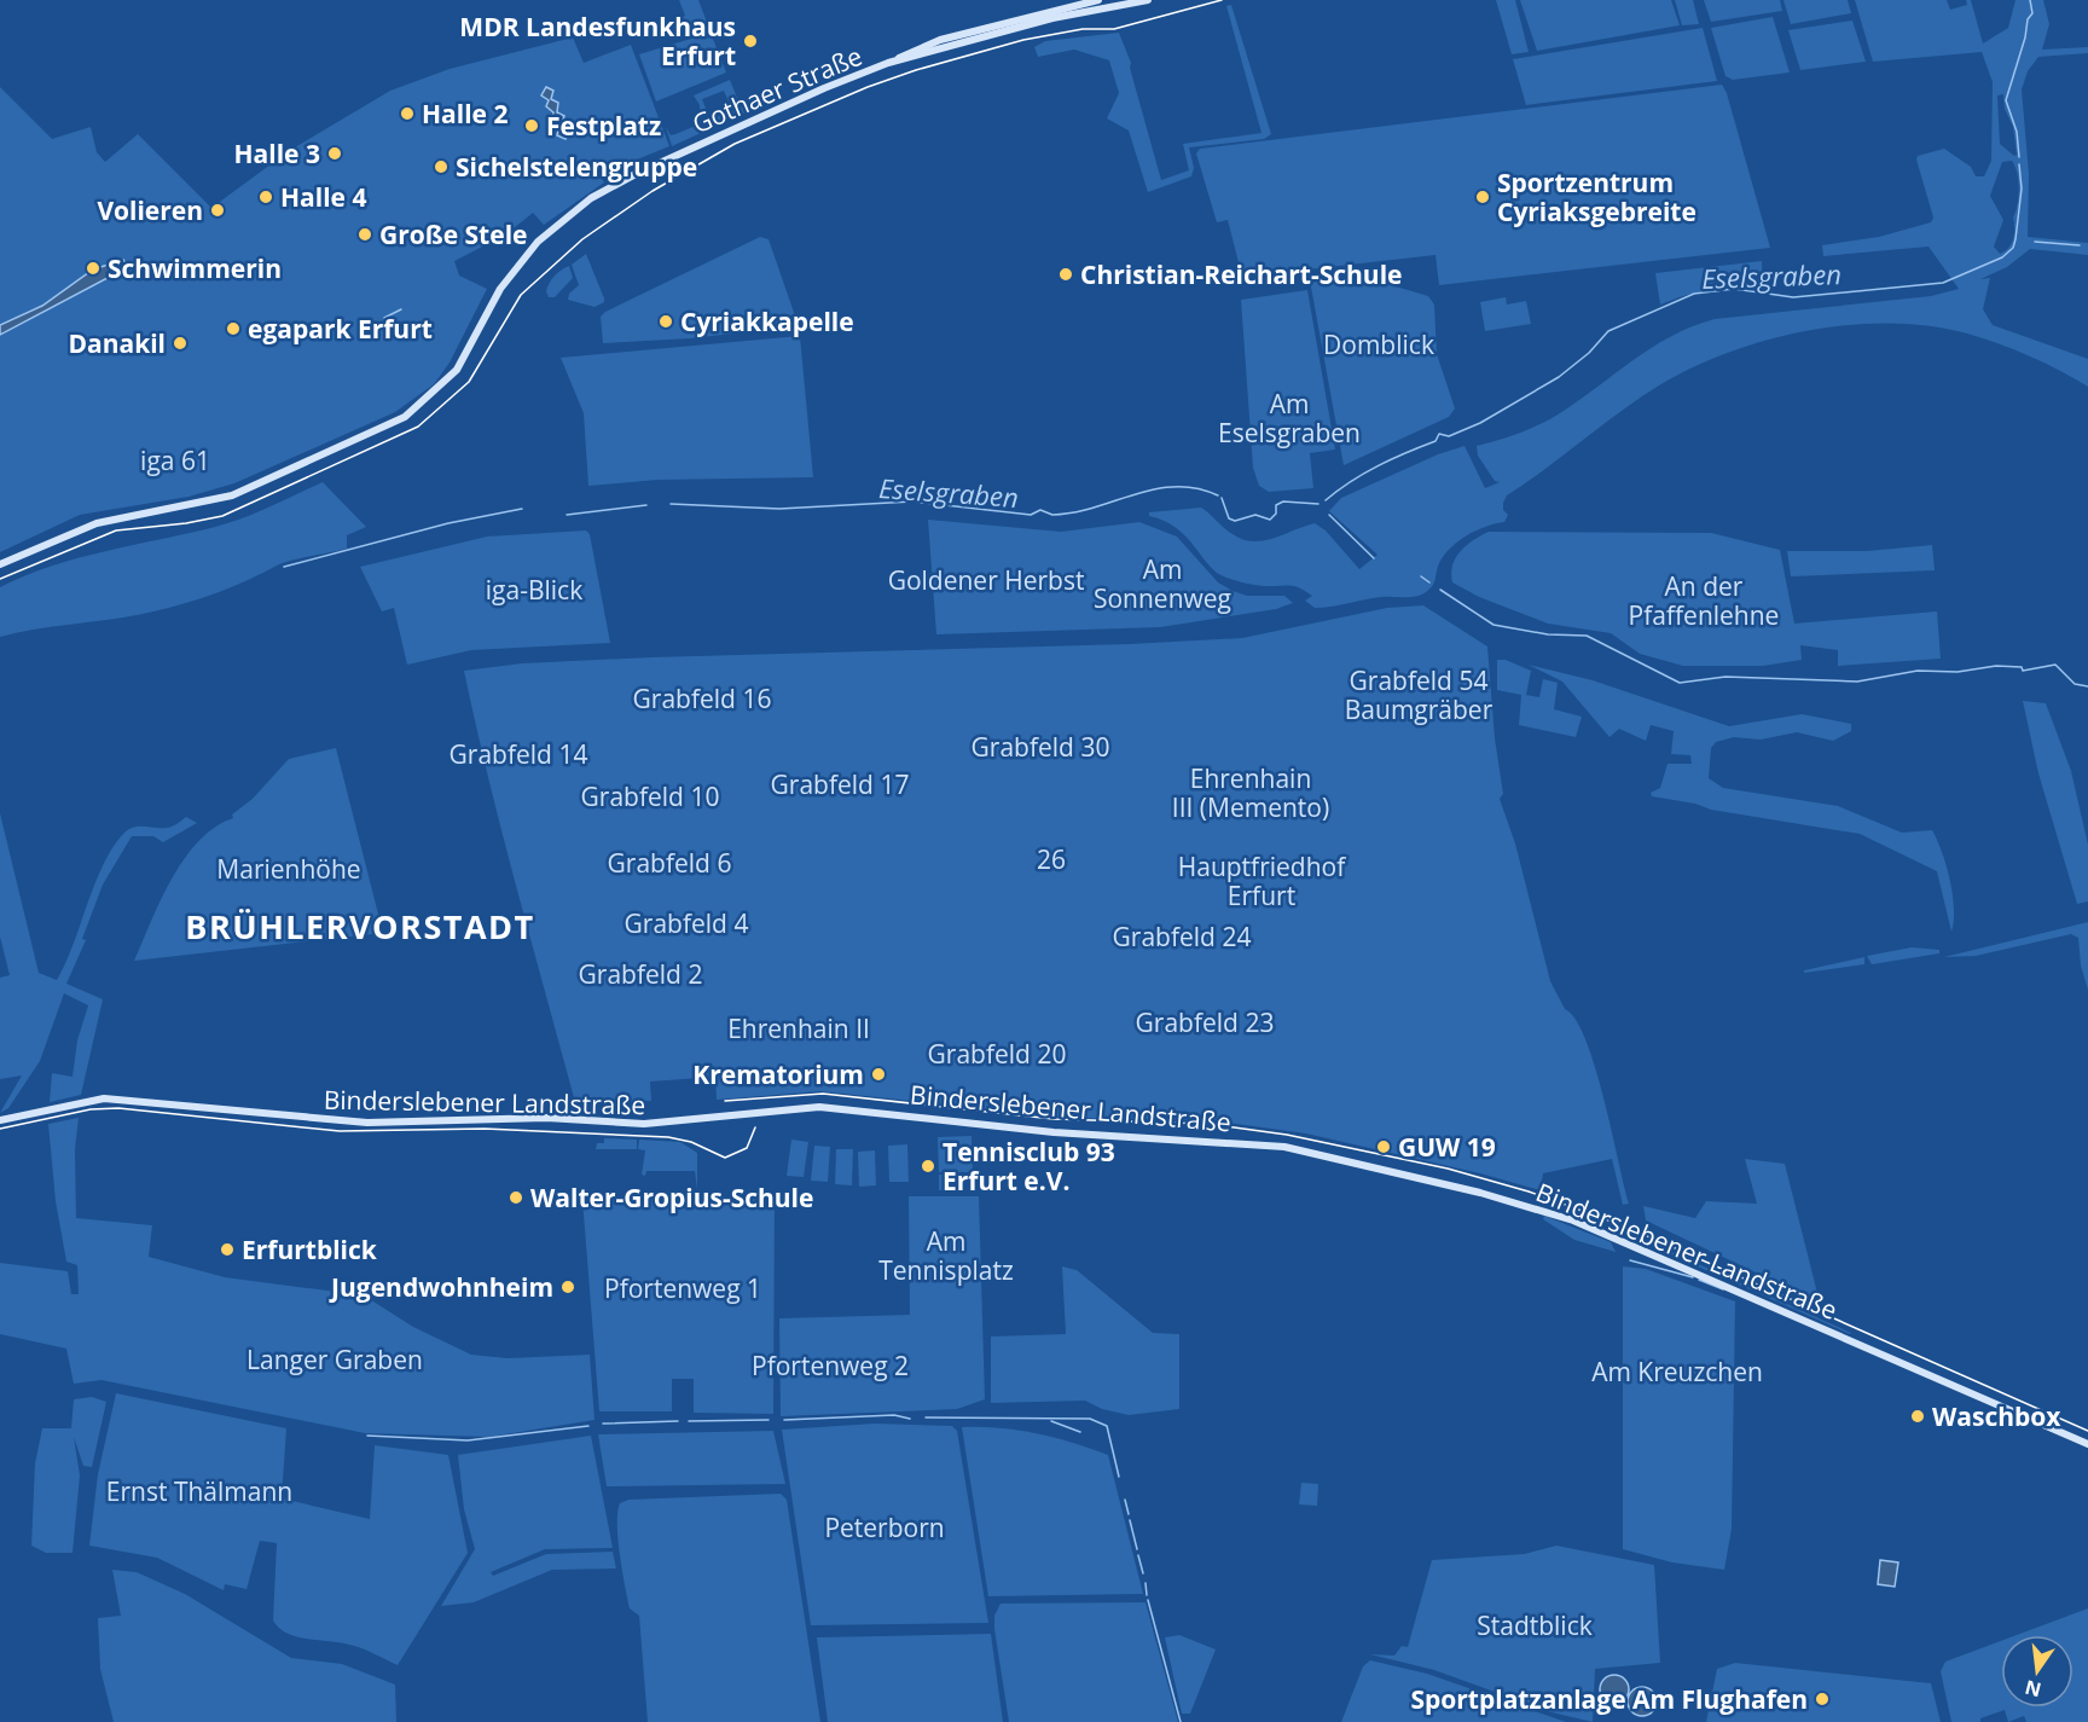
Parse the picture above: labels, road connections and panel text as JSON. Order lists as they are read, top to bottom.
{
  "streets": {
    "main road": ["Gothaer Straße", "Binderslebener Landstraße"]
  },
  "districts": ["BRÜHLERVORSTADT"],
  "water": ["Eselsgraben"],
  "parks": [
    "Domblick",
    "Am Eselsgraben",
    "iga 61",
    "Am Sonnenweg",
    "Goldener Herbst",
    "An der Pfaffenlehne",
    "iga-Blick",
    "Grabfeld 54 Baumgräber",
    "Grabfeld 16",
    "Grabfeld 30",
    "Grabfeld 14",
    "Ehrenhain III (Memento)",
    "Grabfeld 17",
    "Grabfeld 10",
    "26",
    "Grabfeld 6",
    "Hauptfriedhof Erfurt",
    "Marienhöhe",
    "Grabfeld 4",
    "Grabfeld 24",
    "Grabfeld 2",
    "Grabfeld 23",
    "Ehrenhain II",
    "Grabfeld 20",
    "Am Tennisplatz",
    "Pfortenweg 1",
    "Langer Graben",
    "Pfortenweg 2",
    "Am Kreuzchen",
    "Ernst Thälmann",
    "Peterborn",
    "Stadtblick"
  ],
  "places": [
    "MDR Landesfunkhaus Erfurt",
    "Halle 2",
    "Festplatz",
    "Halle 3",
    "Sichelstelengruppe",
    "Halle 4",
    "Sportzentrum Cyriaksgebreite",
    "Volieren",
    "Große Stele",
    "Schwimmerin",
    "Christian-Reichart-Schule",
    "Cyriakkapelle",
    "egapark Erfurt",
    "Danakil",
    "Krematorium",
    "GUW 19",
    "Tennisclub 93 Erfurt e.V.",
    "Walter-Gropius-Schule",
    "Erfurtblick",
    "Jugendwohnheim",
    "Waschbox",
    "Sportplatzanlage Am Flughafen"
  ],
  "north": "bottom"
}
